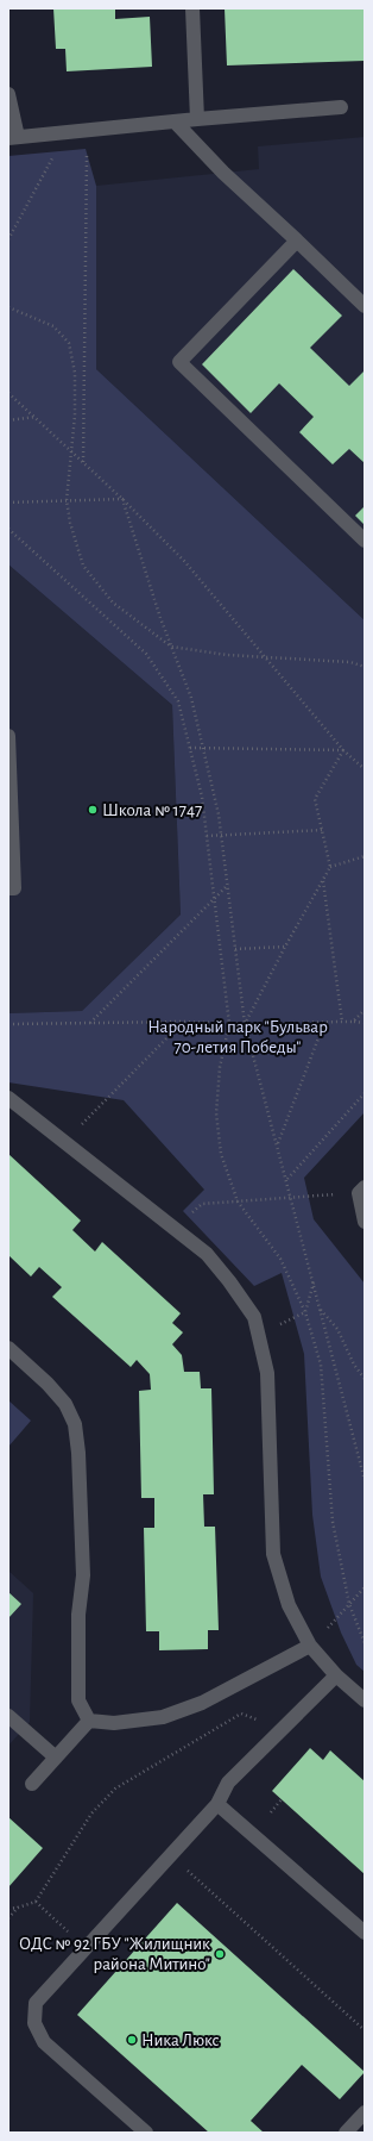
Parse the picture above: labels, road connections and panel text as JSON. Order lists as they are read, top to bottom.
{
  "parks": ["Народный парк \"Бульвар 70-летия Победы\""],
  "places": ["Школа № 1747", "ОДС № 92 ГБУ \"Жилищник района Митино\"", "Ника Люкс"]
}
